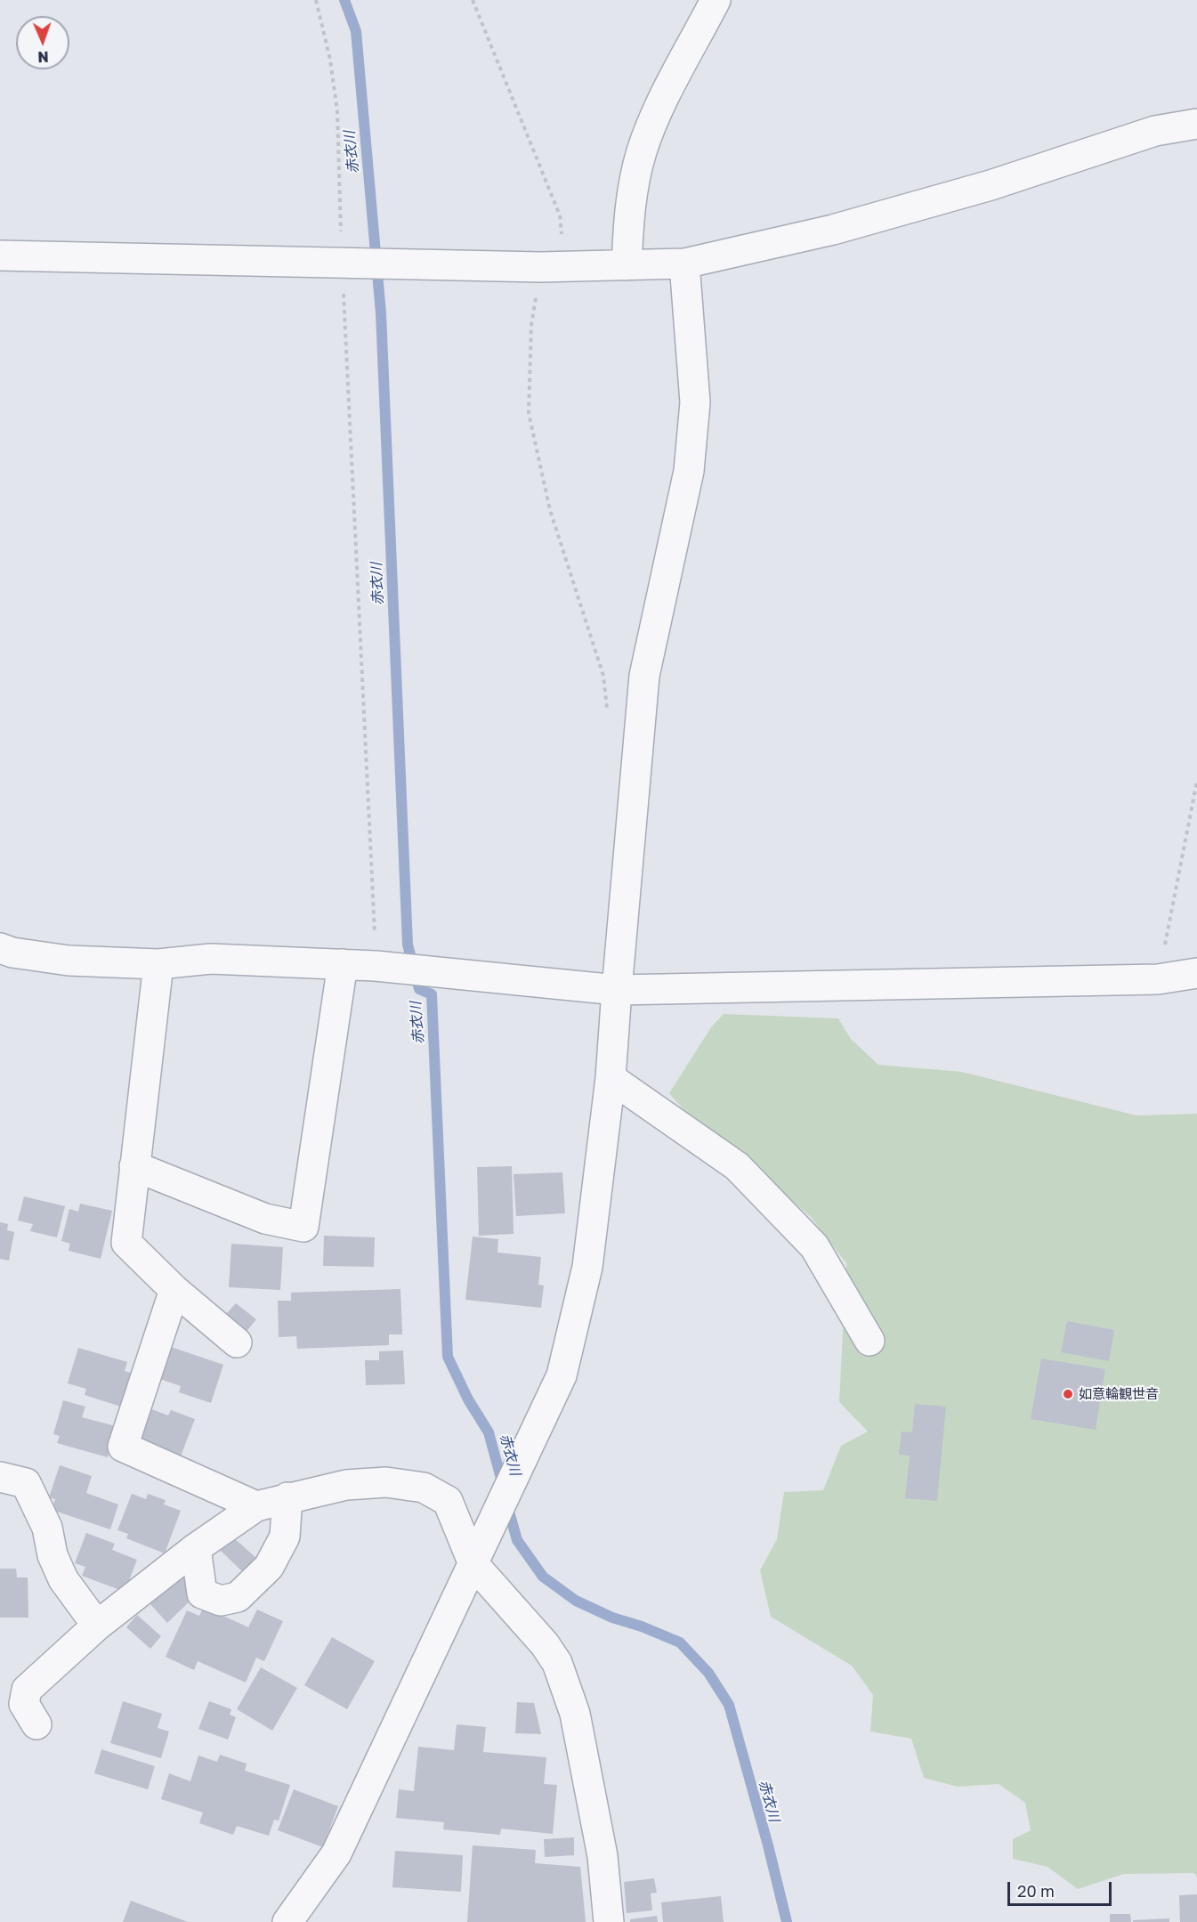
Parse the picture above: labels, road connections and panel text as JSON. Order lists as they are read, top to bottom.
{
  "water": ["赤衣川"],
  "places": ["如意輪観世音"],
  "scale_bar": "20 m",
  "north": "bottom"
}
